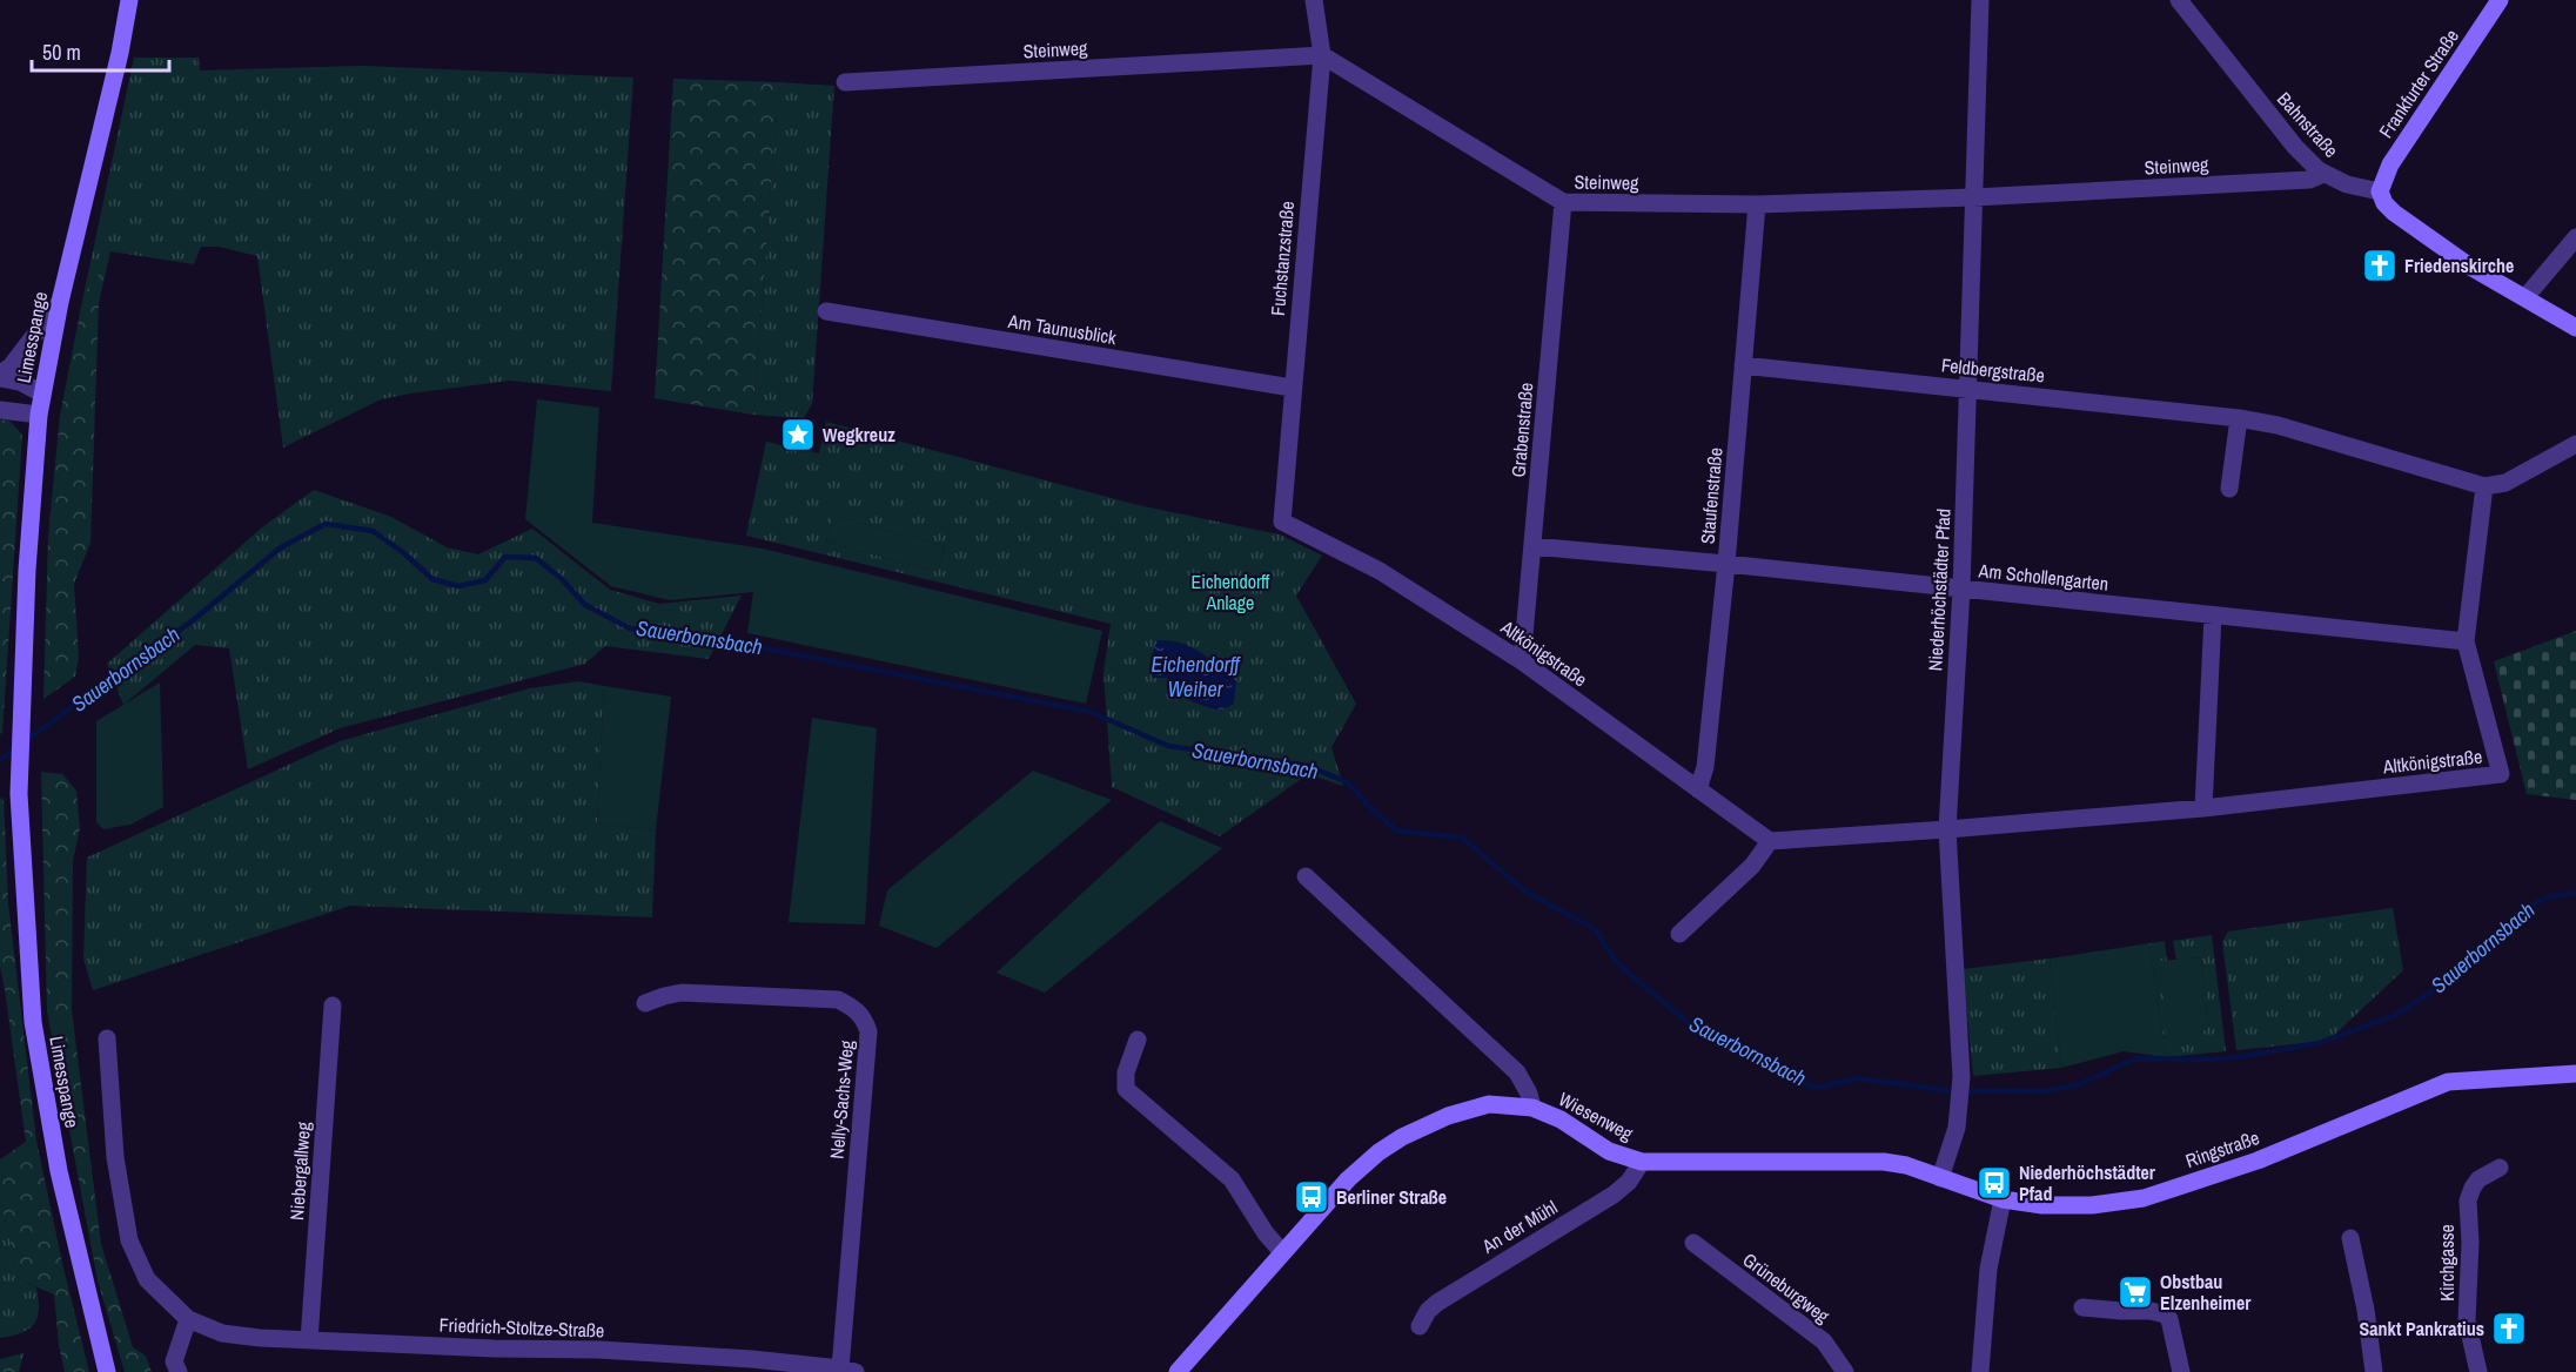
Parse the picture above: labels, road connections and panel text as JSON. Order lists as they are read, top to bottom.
{
  "streets": {
    "street": [
      "Steinweg",
      "Frankfurter Straße",
      "Bahnstraße",
      "Fuchstanzstraße",
      "Am Taunusblick",
      "Limesspange",
      "Feldbergstraße",
      "Grabenstraße",
      "Staufenstraße",
      "Am Schollengarten",
      "Niederhöchstädter Pfad",
      "Altkönigstraße",
      "Nelly-Sachs-Weg",
      "Wiesenweg",
      "Ringstraße",
      "Niebergallweg",
      "An der Mühl",
      "Kirchgasse",
      "Grüneburgweg",
      "Friedrich-Stoltze-Straße"
    ]
  },
  "crossings": [
    ["Steinweg", "Bahnstraße"],
    ["Steinweg", "Fuchstanzstraße"],
    ["Steinweg", "Grabenstraße"],
    ["Steinweg", "Staufenstraße"],
    ["Steinweg", "Niederhöchstädter Pfad"],
    ["Frankfurter Straße", "Bahnstraße"],
    ["Fuchstanzstraße", "Am Taunusblick"],
    ["Fuchstanzstraße", "Altkönigstraße"],
    ["Feldbergstraße", "Staufenstraße"],
    ["Feldbergstraße", "Niederhöchstädter Pfad"],
    ["Feldbergstraße", "Altkönigstraße"],
    ["Grabenstraße", "Am Schollengarten"],
    ["Grabenstraße", "Altkönigstraße"],
    ["Staufenstraße", "Am Schollengarten"],
    ["Staufenstraße", "Altkönigstraße"],
    ["Am Schollengarten", "Niederhöchstädter Pfad"],
    ["Am Schollengarten", "Altkönigstraße"],
    ["Niederhöchstädter Pfad", "Altkönigstraße"],
    ["Niederhöchstädter Pfad", "Wiesenweg"],
    ["Nelly-Sachs-Weg", "Friedrich-Stoltze-Straße"],
    ["Wiesenweg", "Ringstraße"],
    ["Wiesenweg", "An der Mühl"],
    ["Niebergallweg", "Friedrich-Stoltze-Straße"]
  ],
  "water": ["Sauerbornsbach", "Eichendorff Weiher"],
  "parks": ["Eichendorff Anlage"],
  "places": {
    "church": ["Friedenskirche", "Sankt Pankratius"],
    "place": ["Wegkreuz"],
    "bus stop": ["Niederhöchstädter Pfad", "Berliner Straße"],
    "supermarket": ["Obstbau Elzenheimer"]
  },
  "scale_bar": "50 m"
}
